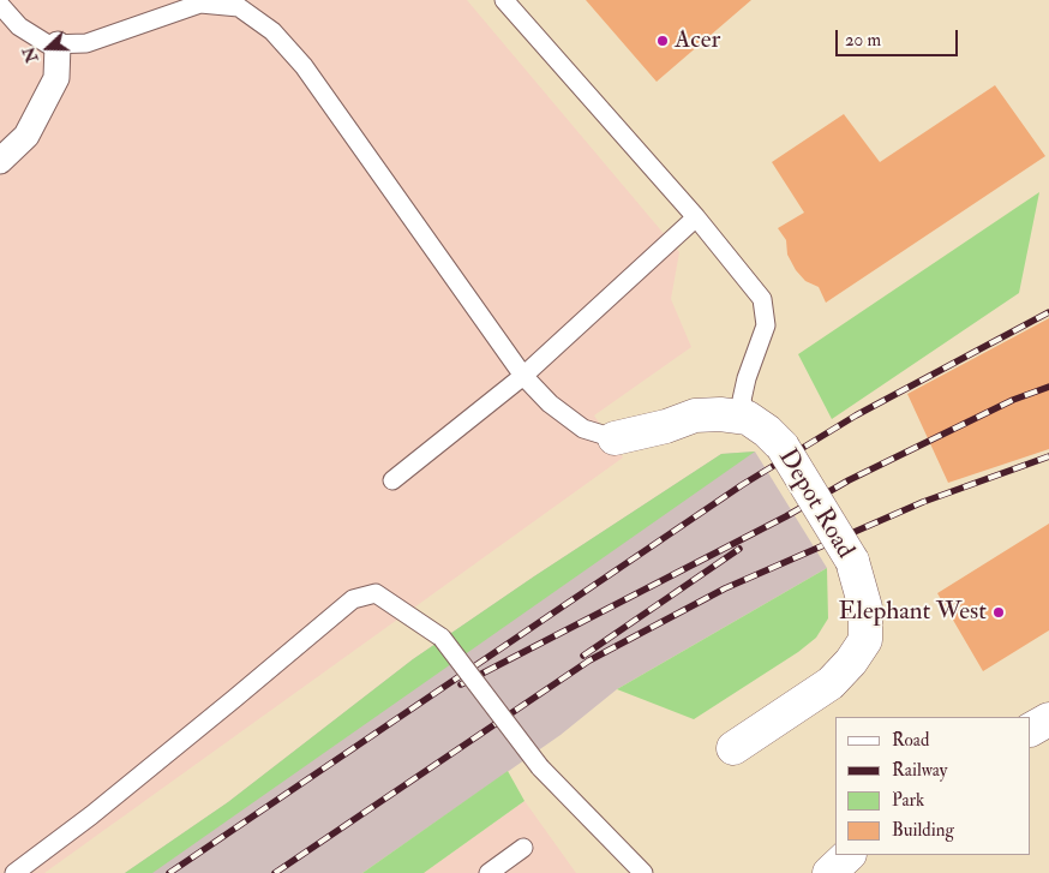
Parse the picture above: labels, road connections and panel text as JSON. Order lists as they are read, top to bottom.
{
  "streets": {
    "street": ["Depot Road"]
  },
  "places": ["Acer", "Elephant West"],
  "legend": [
    "Road",
    "Railway",
    "Park",
    "Building"
  ],
  "scale_bar": "20 m",
  "north": "left"
}
